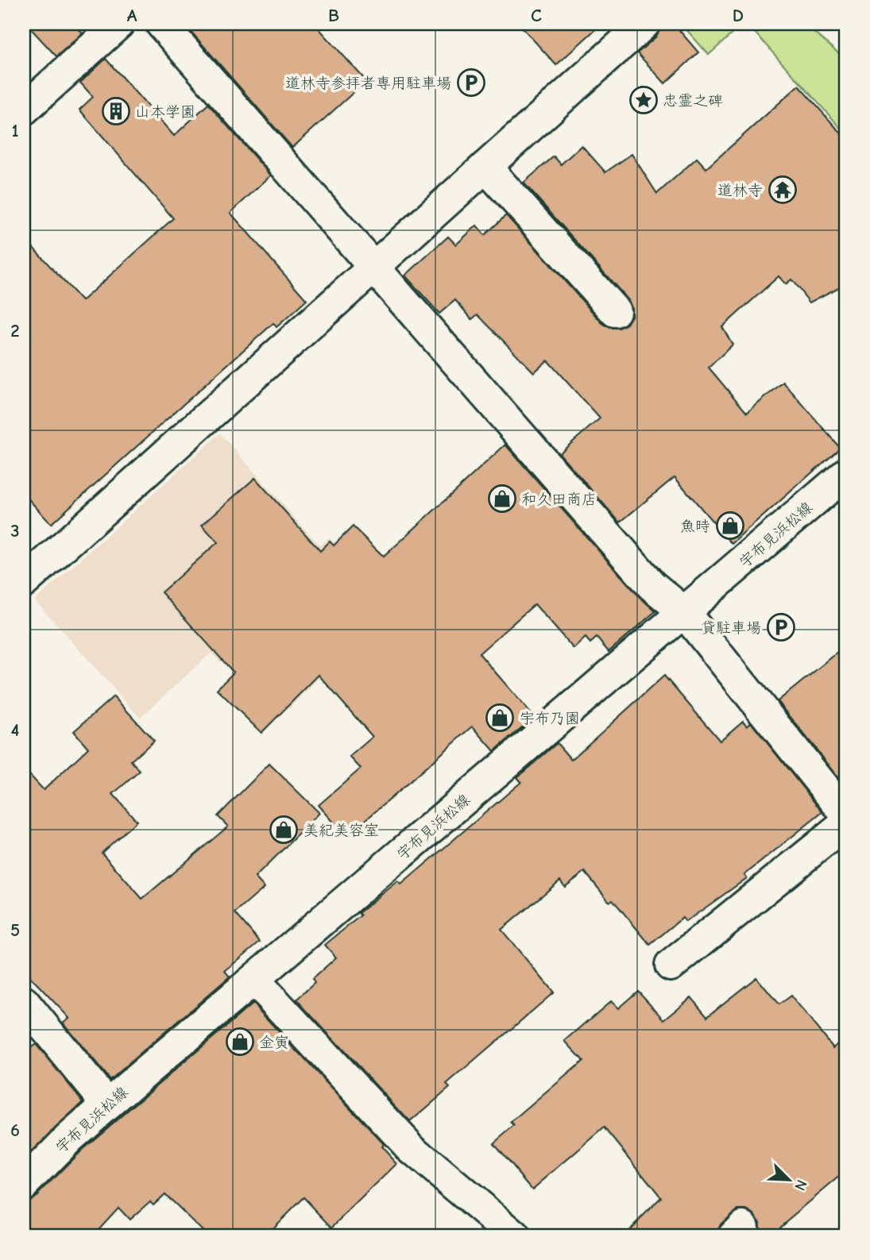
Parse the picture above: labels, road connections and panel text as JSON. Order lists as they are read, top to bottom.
{
  "streets": {
    "street": ["宇布見浜松線"]
  },
  "places": {
    "parking": ["道林寺参拝者専用駐車場", "貸駐車場"],
    "place": ["忠霊之碑"],
    "building": ["山本学園"],
    "temple": ["道林寺"],
    "shop": [
      "和久田商店",
      "魚時",
      "宇布乃園",
      "美紀美容室",
      "金寅"
    ]
  },
  "north": "bottom right",
  "grid": {
    "columns": [
      "A",
      "B",
      "C",
      "D"
    ],
    "rows": [
      "1",
      "2",
      "3",
      "4",
      "5",
      "6"
    ]
  }
}
